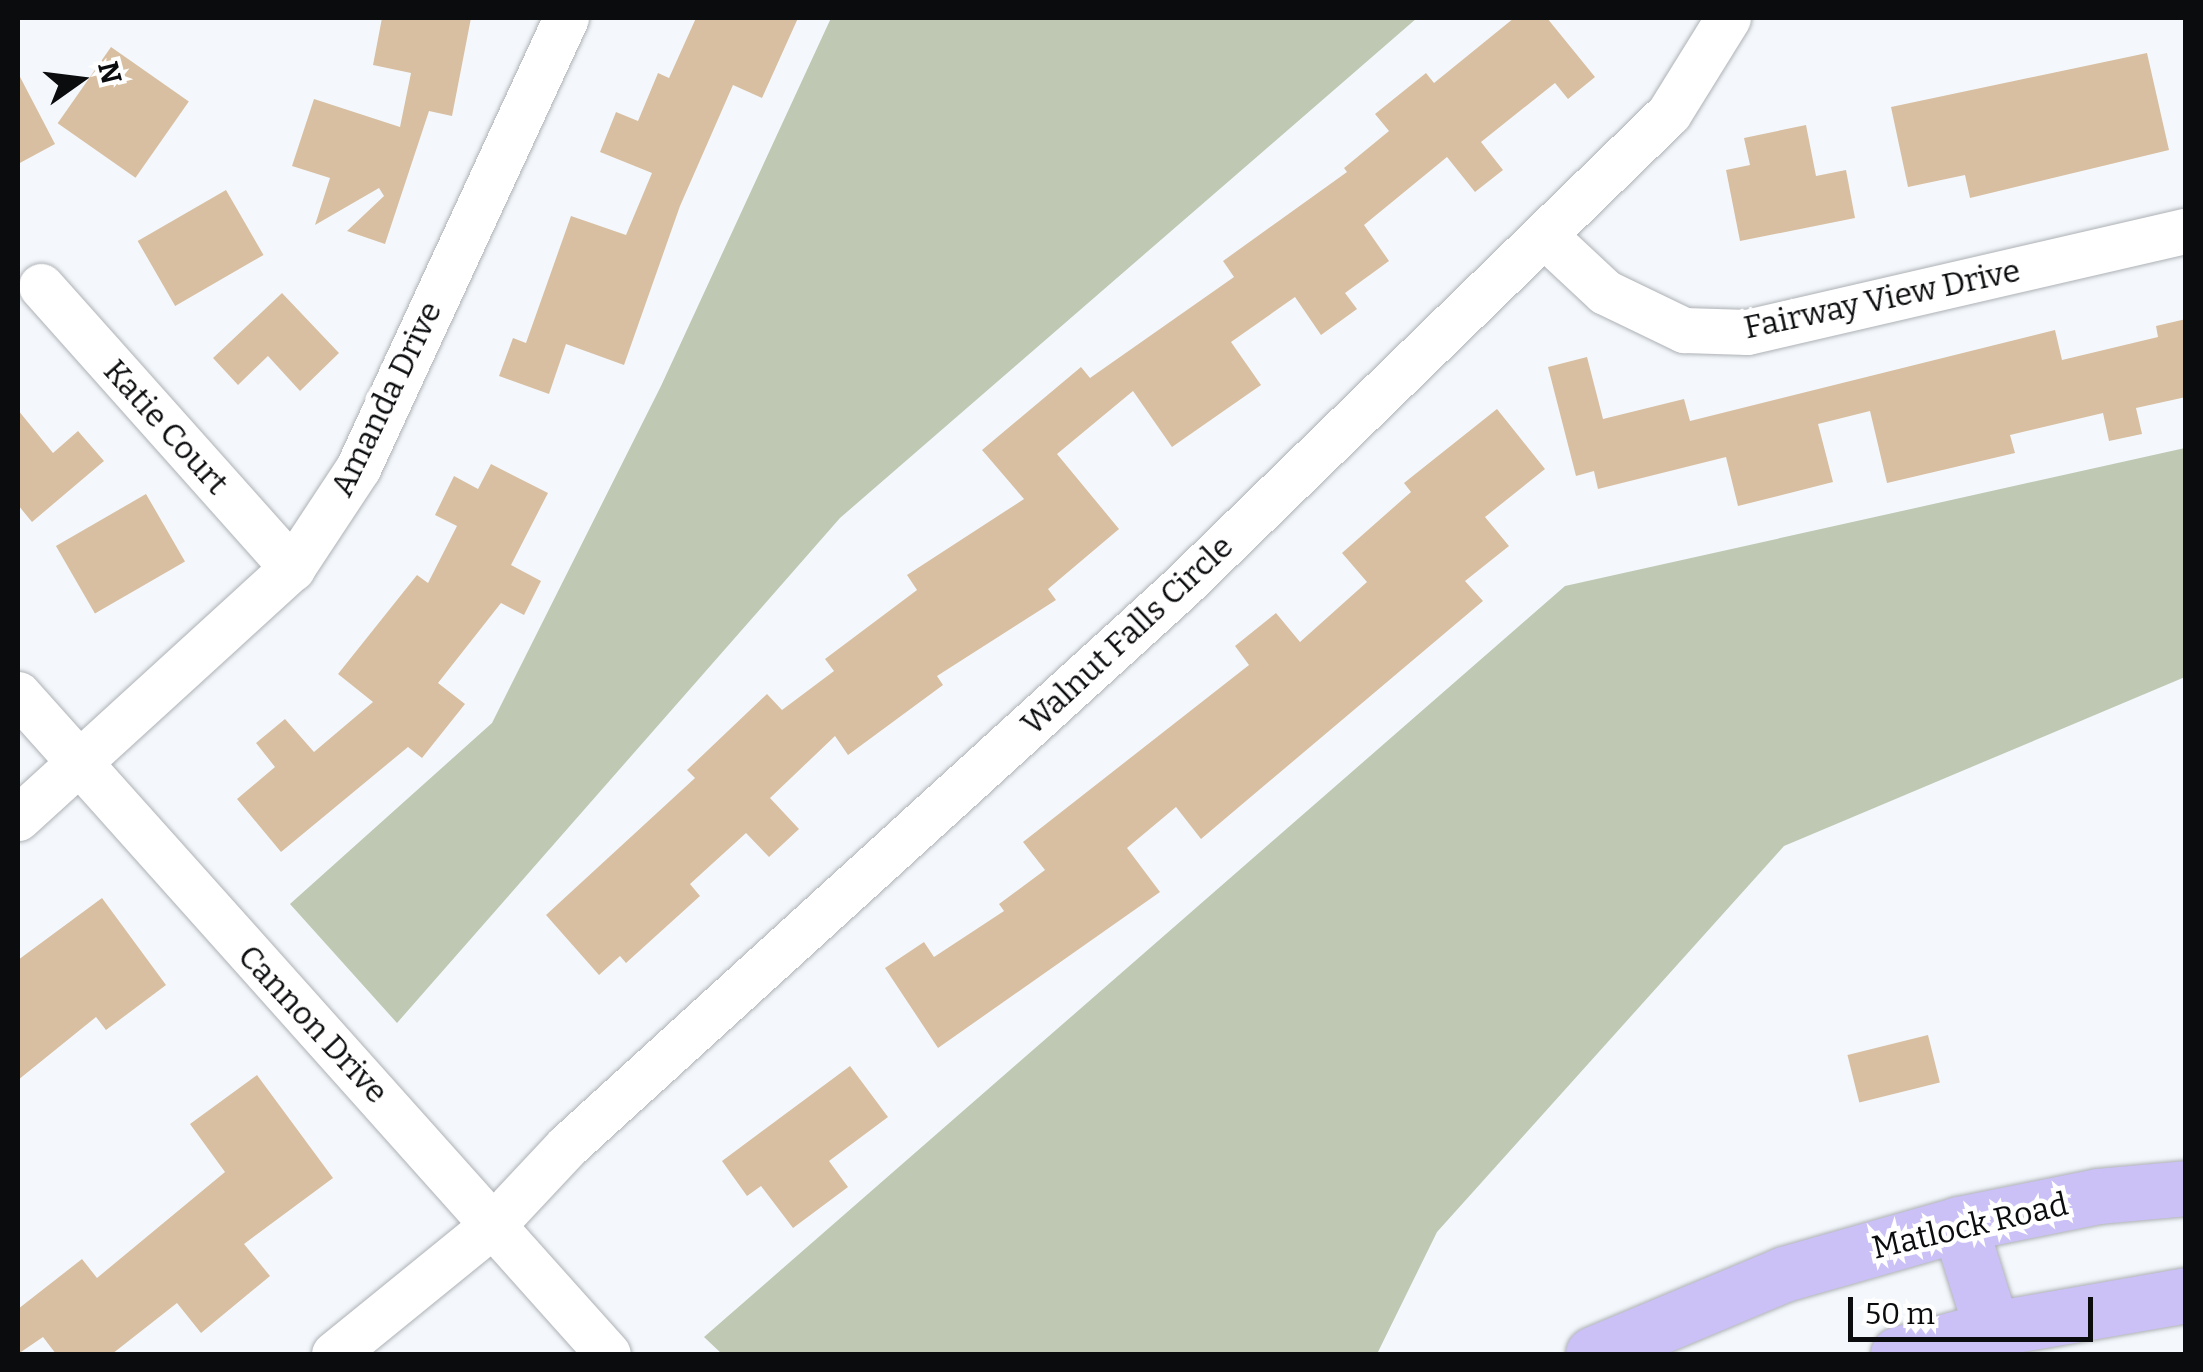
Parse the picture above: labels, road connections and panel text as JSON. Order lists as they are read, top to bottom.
{
  "streets": {
    "main road": ["Matlock Road"],
    "street": [
      "Fairway View Drive",
      "Amanda Drive",
      "Katie Court",
      "Walnut Falls Circle",
      "Cannon Drive"
    ]
  },
  "crossings": [
    ["Fairway View Drive", "Walnut Falls Circle"],
    ["Amanda Drive", "Katie Court"],
    ["Amanda Drive", "Cannon Drive"],
    ["Walnut Falls Circle", "Cannon Drive"]
  ],
  "scale_bar": "50 m",
  "north": "right"
}
